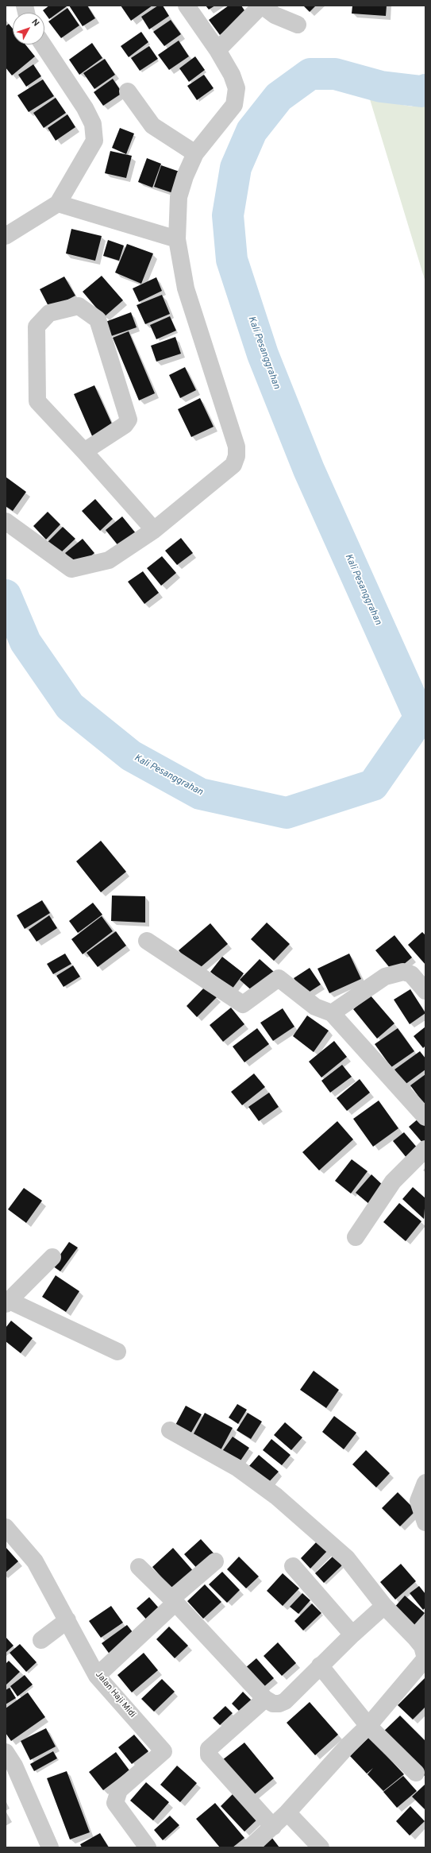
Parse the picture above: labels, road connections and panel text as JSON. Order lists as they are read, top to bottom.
{
  "streets": {
    "street": ["Jalan Haji Midi"]
  },
  "water": ["Kali Pesanggrahan"],
  "north": "top right"
}
